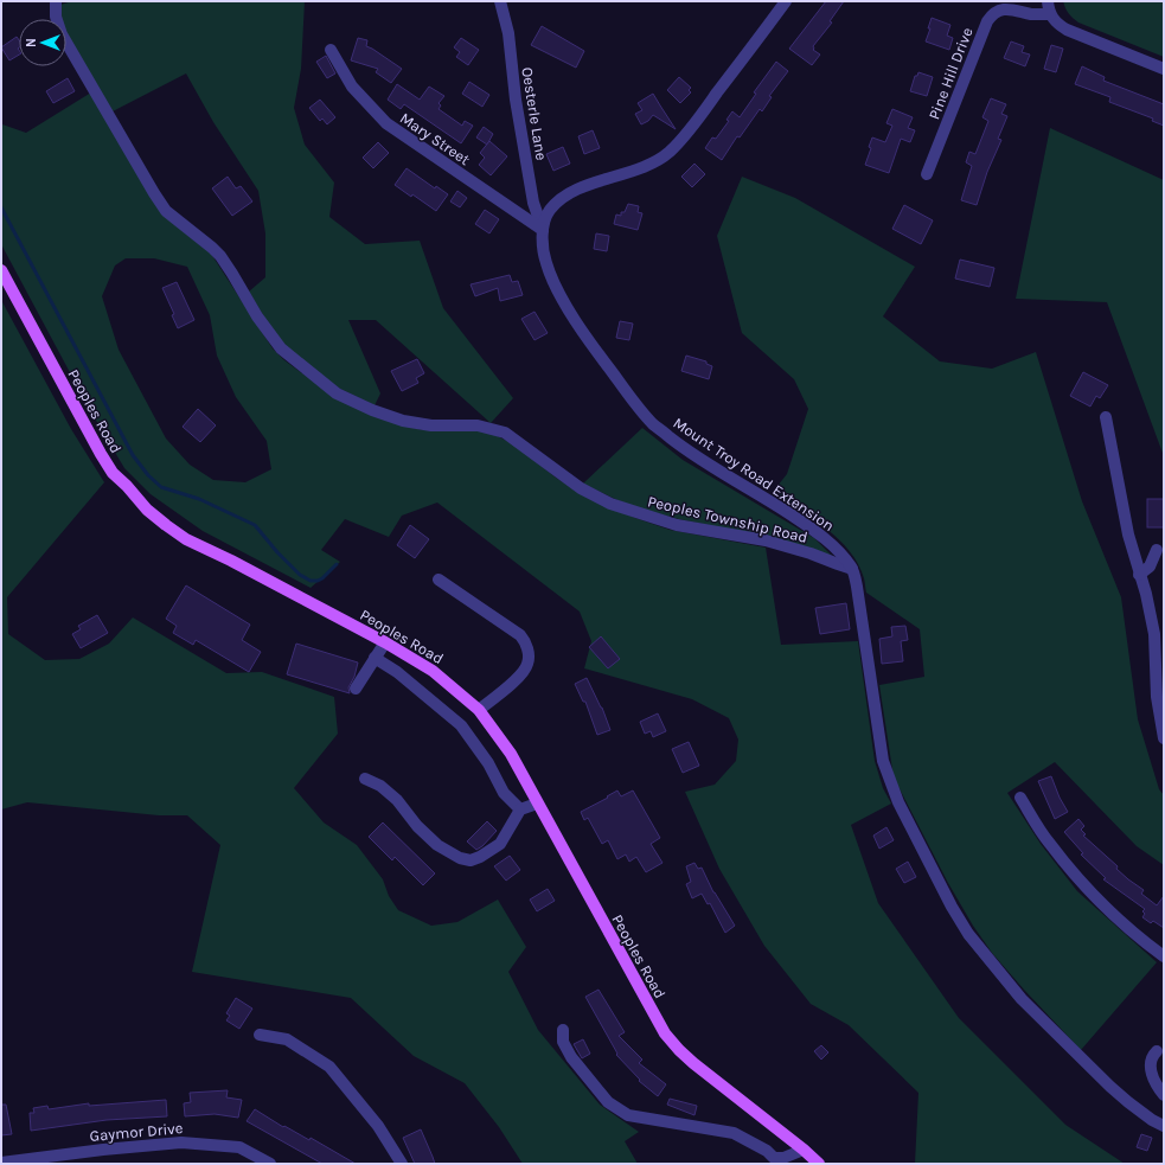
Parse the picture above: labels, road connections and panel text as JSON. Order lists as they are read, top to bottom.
{
  "streets": {
    "main road": ["Peoples Road"],
    "street": [
      "Pine Hill Drive",
      "Oesterle Lane",
      "Mary Street",
      "Mount Troy Road Extension",
      "Peoples Township Road",
      "Gaymor Drive"
    ]
  },
  "crossings": [
    ["Oesterle Lane", "Mary Street"],
    ["Oesterle Lane", "Mount Troy Road Extension"],
    ["Mary Street", "Mount Troy Road Extension"],
    ["Mount Troy Road Extension", "Peoples Township Road"]
  ],
  "north": "left"
}
